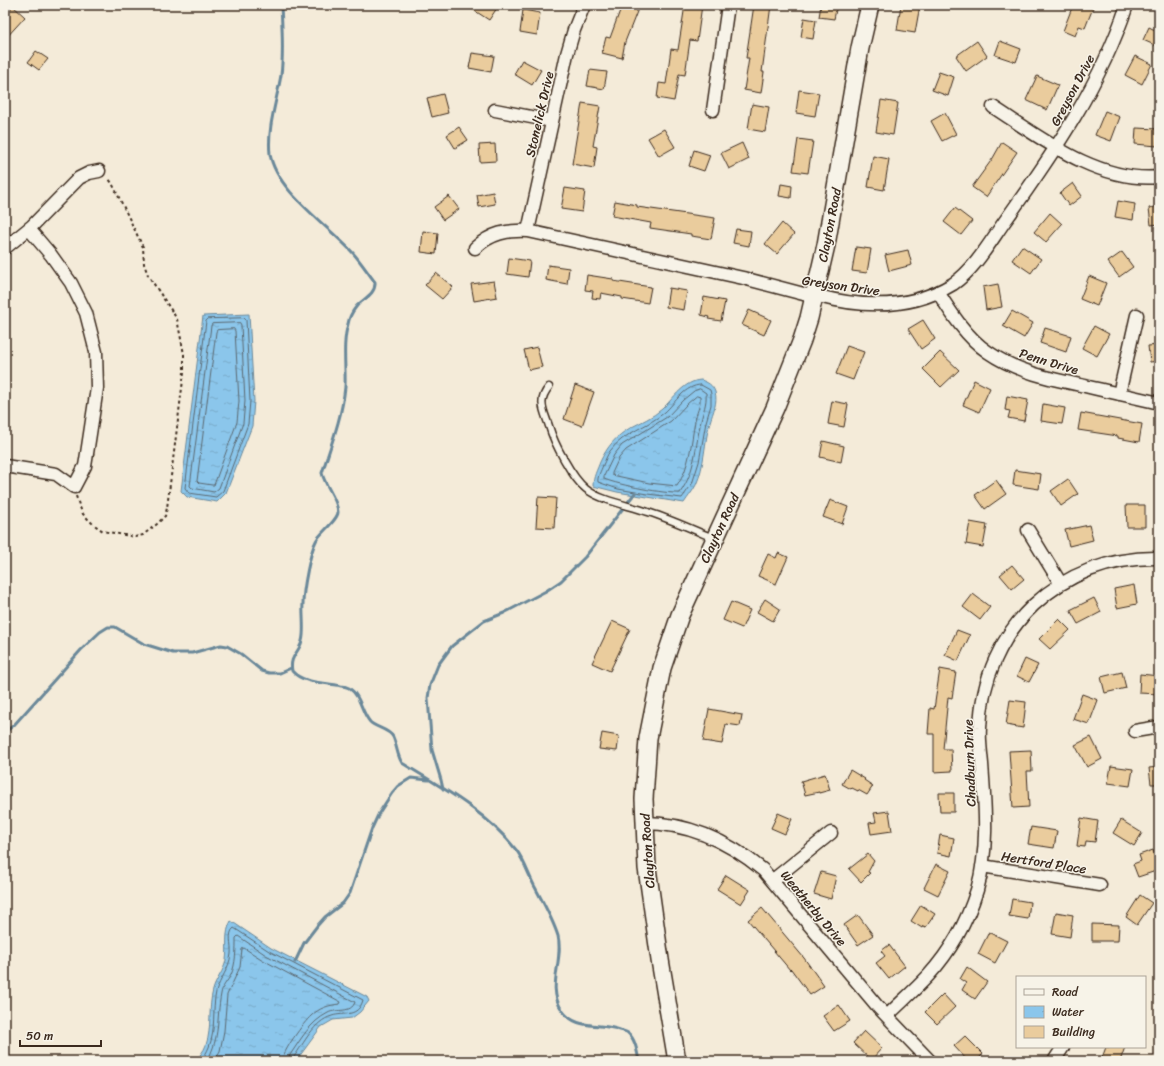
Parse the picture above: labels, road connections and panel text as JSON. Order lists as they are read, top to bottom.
{
  "streets": {
    "street": [
      "Greyson Drive",
      "Stonelick Drive",
      "Clayton Road",
      "Penn Drive",
      "Chadburn Drive",
      "Hertford Place",
      "Weatherby Drive"
    ]
  },
  "crossings": [
    ["Greyson Drive", "Stonelick Drive"],
    ["Greyson Drive", "Clayton Road"],
    ["Greyson Drive", "Penn Drive"],
    ["Clayton Road", "Weatherby Drive"],
    ["Chadburn Drive", "Hertford Place"],
    ["Chadburn Drive", "Weatherby Drive"]
  ],
  "legend": ["Road", "Water", "Building"],
  "scale_bar": "50 m"
}
